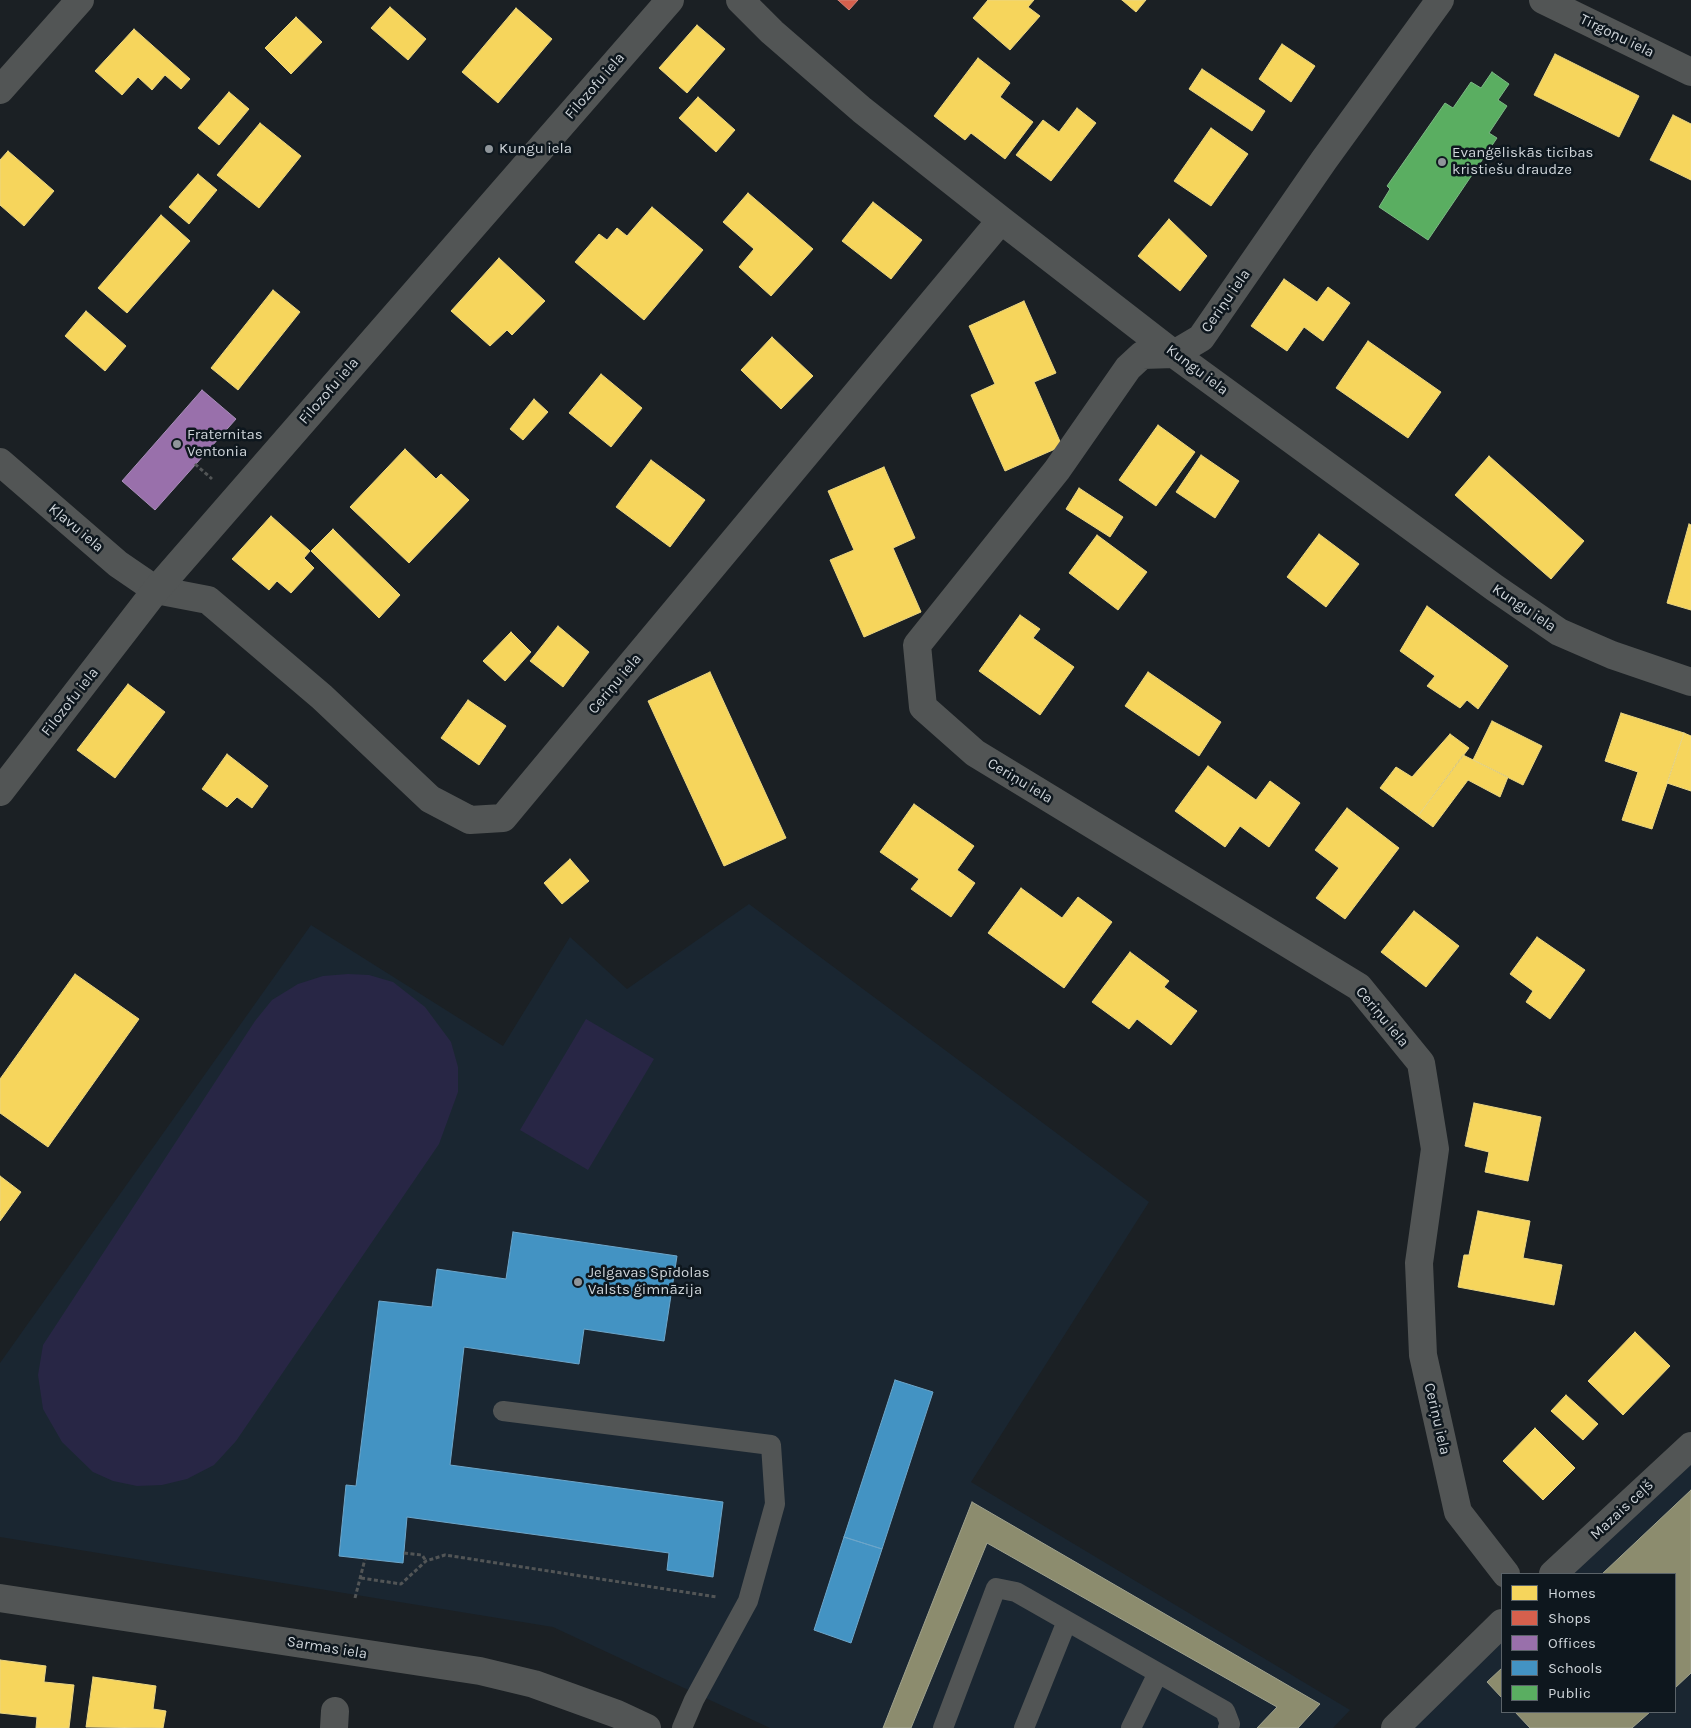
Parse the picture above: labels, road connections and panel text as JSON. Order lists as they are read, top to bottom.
{
  "streets": {
    "street": [
      "Tirgoņu iela",
      "Filozofu iela",
      "Ceriņu iela",
      "Kungu iela",
      "Kļavu iela",
      "Mazais ceļš",
      "Sarmas iela"
    ]
  },
  "crossings": [
    ["Filozofu iela", "Ceriņu iela"],
    ["Filozofu iela", "Kļavu iela"],
    ["Ceriņu iela", "Kungu iela"],
    ["Ceriņu iela", "Kļavu iela"]
  ],
  "places": [
    "Kungu iela",
    "Evanģēliskās ticības kristiešu draudze",
    "Fraternitas Ventonia",
    "Jelgavas Spīdolas Valsts ģimnāzija"
  ],
  "legend": [
    "Homes",
    "Shops",
    "Offices",
    "Schools",
    "Public"
  ]
}
